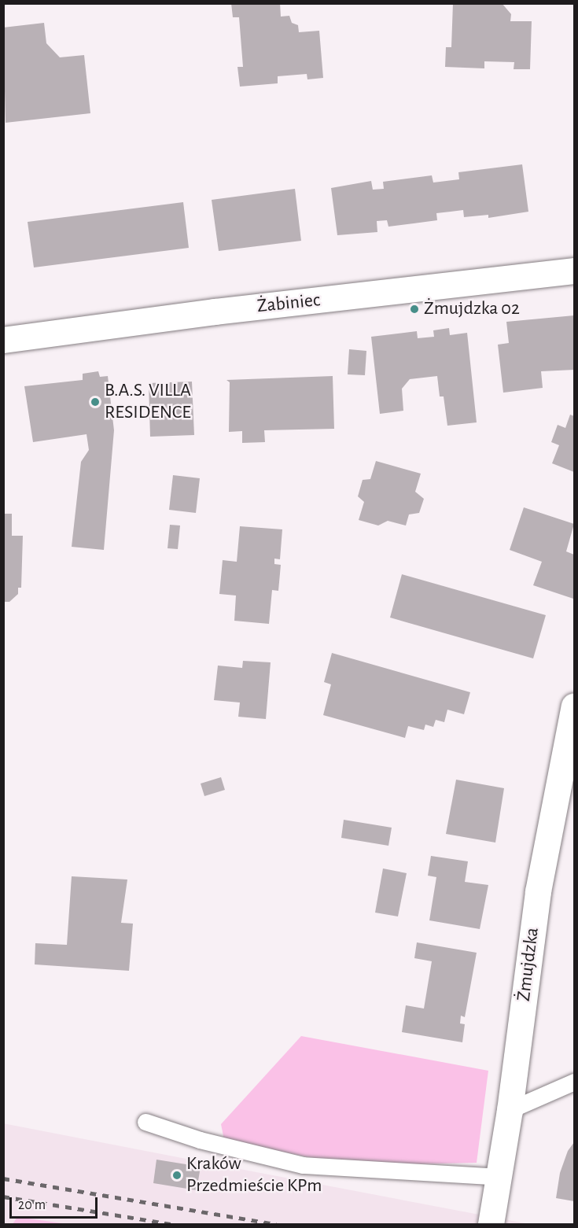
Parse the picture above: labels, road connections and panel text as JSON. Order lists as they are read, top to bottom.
{
  "streets": {
    "street": ["Żabiniec", "Żmujdzka"]
  },
  "places": ["Żmujdzka 02", "B.A.S. VILLA RESIDENCE", "Kraków Przedmieście KPm"],
  "scale_bar": "20 m"
}
